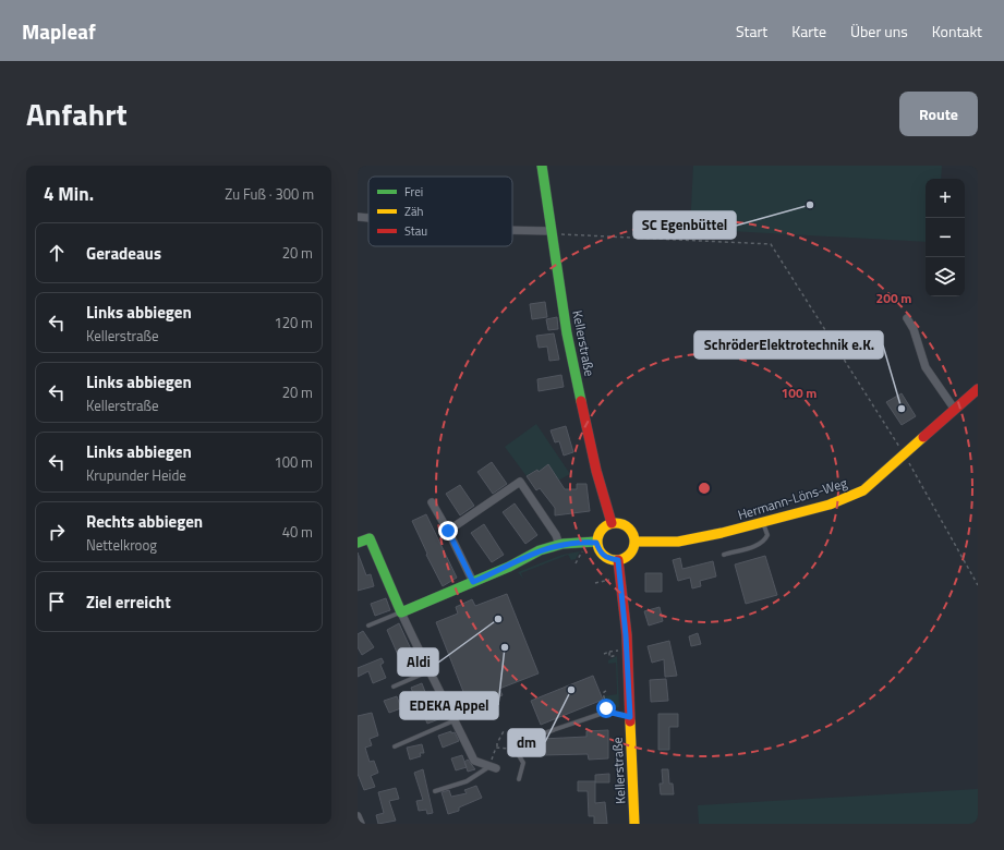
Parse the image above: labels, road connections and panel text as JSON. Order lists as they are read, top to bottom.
{
  "streets": {
    "main road": ["Kellerstraße", "Hermann-Löns-Weg"]
  },
  "crossings": [
    ["Kellerstraße", "Hermann-Löns-Weg"]
  ],
  "places": [
    "SC Egenbüttel",
    "SchröderElektrotechnik e.K.",
    "Aldi",
    "EDEKA Appel",
    "dm"
  ],
  "legend": ["Frei", "Zäh", "Stau"],
  "page": {
    "header": "Mapleaf",
    "nav": [
      "Start",
      "Karte",
      "Über uns",
      "Kontakt"
    ],
    "title": "Anfahrt",
    "buttons": "Route",
    "heading": ["4 Min.", "Zu Fuß · 300 m"],
    "map_buttons": ["+", "−"],
    "list": [
      ["Geradeaus", "20 m"],
      ["Links abbiegen", "Kellerstraße", "120 m"],
      ["Links abbiegen", "Kellerstraße", "20 m"],
      ["Links abbiegen", "Krupunder Heide", "100 m"],
      ["Rechts abbiegen", "Nettelkroog", "40 m"],
      "Ziel erreicht"
    ]
  },
  "rings": ["200 m", "100 m"]
}
